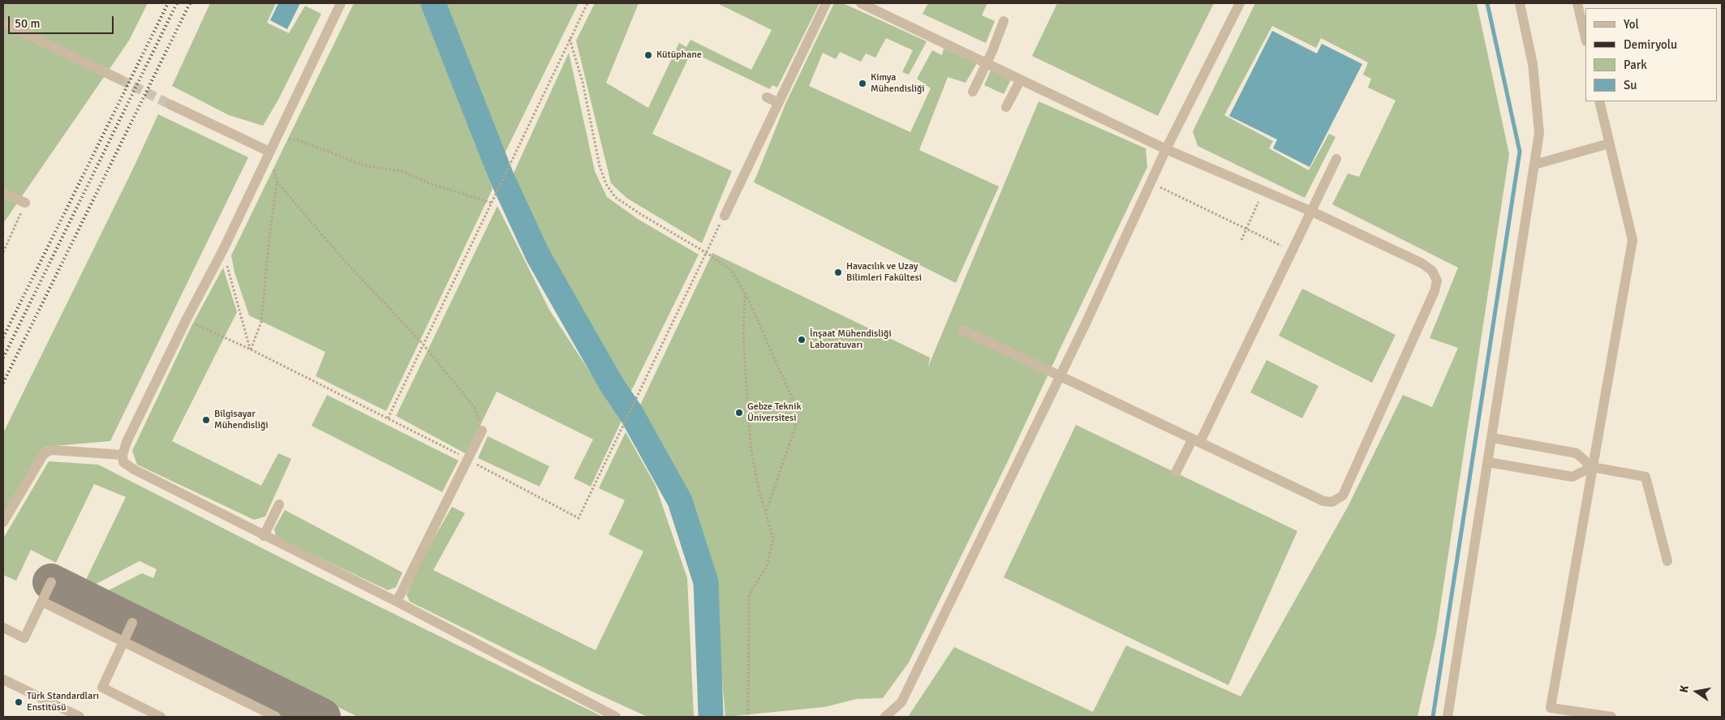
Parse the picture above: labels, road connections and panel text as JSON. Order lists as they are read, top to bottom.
{
  "places": [
    "Kütüphane",
    "Kimya Mühendisliği",
    "Havacılık ve Uzay Bilimleri Fakültesi",
    "İnşaat Mühendisliği Laboratuvarı",
    "Gebze Teknik Üniversitesi",
    "Bilgisayar Mühendisliği",
    "Türk Standardları Enstitüsü"
  ],
  "legend": [
    "Yol",
    "Demiryolu",
    "Park",
    "Su"
  ],
  "scale_bar": "50 m",
  "north": "left"
}
